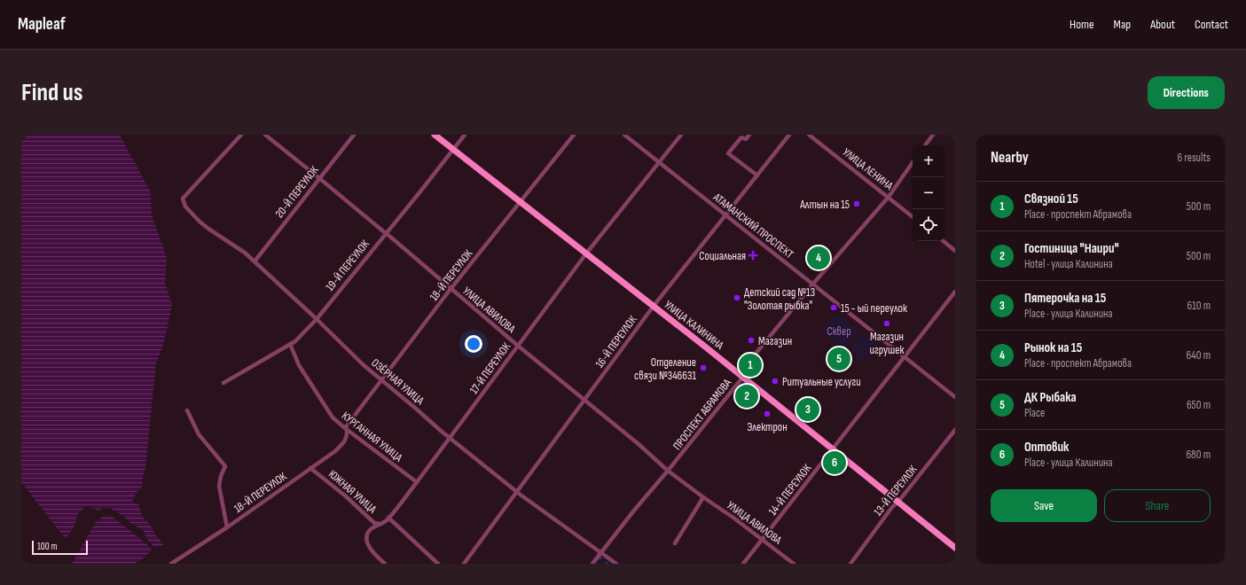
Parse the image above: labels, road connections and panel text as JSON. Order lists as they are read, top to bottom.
{
  "streets": {
    "main road": ["УЛИЦА КАЛИНИНА"],
    "street": [
      "УЛИЦА ЛЕНИНА",
      "20-Й ПЕРЕУЛОК",
      "АТАМАНСКИЙ ПРОСПЕКТ",
      "19-Й ПЕРЕУЛОК",
      "18-Й ПЕРЕУЛОК",
      "УЛИЦА АВИЛОВА",
      "16-Й ПЕРЕУЛОК",
      "17-Й ПЕРЕУЛОК",
      "ОЗЁРНАЯ УЛИЦА",
      "ПРОСПЕКТ АБРАМОВА",
      "КУРГАННАЯ УЛИЦА",
      "14-Й ПЕРЕУЛОК",
      "13-Й ПЕРЕУЛОК",
      "ЮЖНАЯ УЛИЦА"
    ]
  },
  "crossings": [
    ["УЛИЦА ЛЕНИНА", "ПРОСПЕКТ АБРАМОВА"],
    ["20-Й ПЕРЕУЛОК", "УЛИЦА АВИЛОВА"],
    ["20-Й ПЕРЕУЛОК", "ОЗЁРНАЯ УЛИЦА"],
    ["АТАМАНСКИЙ ПРОСПЕКТ", "16-Й ПЕРЕУЛОК"],
    ["АТАМАНСКИЙ ПРОСПЕКТ", "17-Й ПЕРЕУЛОК"],
    ["АТАМАНСКИЙ ПРОСПЕКТ", "ПРОСПЕКТ АБРАМОВА"],
    ["АТАМАНСКИЙ ПРОСПЕКТ", "14-Й ПЕРЕУЛОК"],
    ["19-Й ПЕРЕУЛОК", "УЛИЦА АВИЛОВА"],
    ["19-Й ПЕРЕУЛОК", "УЛИЦА КАЛИНИНА"],
    ["19-Й ПЕРЕУЛОК", "ОЗЁРНАЯ УЛИЦА"],
    ["19-Й ПЕРЕУЛОК", "КУРГАННАЯ УЛИЦА"],
    ["18-Й ПЕРЕУЛОК", "УЛИЦА АВИЛОВА"],
    ["18-Й ПЕРЕУЛОК", "УЛИЦА КАЛИНИНА"],
    ["18-Й ПЕРЕУЛОК", "ОЗЁРНАЯ УЛИЦА"],
    ["18-Й ПЕРЕУЛОК", "КУРГАННАЯ УЛИЦА"],
    ["18-Й ПЕРЕУЛОК", "ЮЖНАЯ УЛИЦА"],
    ["УЛИЦА АВИЛОВА", "16-Й ПЕРЕУЛОК"],
    ["УЛИЦА АВИЛОВА", "17-Й ПЕРЕУЛОК"],
    ["УЛИЦА АВИЛОВА", "ПРОСПЕКТ АБРАМОВА"],
    ["УЛИЦА АВИЛОВА", "14-Й ПЕРЕУЛОК"],
    ["УЛИЦА КАЛИНИНА", "16-Й ПЕРЕУЛОК"],
    ["УЛИЦА КАЛИНИНА", "17-Й ПЕРЕУЛОК"],
    ["УЛИЦА КАЛИНИНА", "ПРОСПЕКТ АБРАМОВА"],
    ["УЛИЦА КАЛИНИНА", "14-Й ПЕРЕУЛОК"],
    ["УЛИЦА КАЛИНИНА", "13-Й ПЕРЕУЛОК"],
    ["16-Й ПЕРЕУЛОК", "ОЗЁРНАЯ УЛИЦА"],
    ["17-Й ПЕРЕУЛОК", "ОЗЁРНАЯ УЛИЦА"],
    ["17-Й ПЕРЕУЛОК", "КУРГАННАЯ УЛИЦА"],
    ["17-Й ПЕРЕУЛОК", "ЮЖНАЯ УЛИЦА"],
    ["ОЗЁРНАЯ УЛИЦА", "ПРОСПЕКТ АБРАМОВА"]
  ],
  "parks": ["Сквер"],
  "places": {
    "other": [
      "Алтын на 15",
      "Детский сад №13 \"Золотая рыбка\"",
      "15 - ый переулок",
      "Магазин игрушек",
      "Магазин",
      "Отделение связи №346631",
      "Ритуальные услуги",
      "Электрон"
    ],
    "health": ["Социальная"]
  },
  "scale_bar": "100 m",
  "page": {
    "header": "Mapleaf",
    "nav": [
      "Home",
      "Map",
      "About",
      "Contact"
    ],
    "buttons": [
      "Directions",
      ["Save", "Share"]
    ],
    "title": "Find us",
    "heading": ["Nearby", "6 results"],
    "map_buttons": ["+", "−"],
    "list": [
      {
        "mark": "1",
        "name": "Связной 15",
        "note": "Place · проспект Абрамова",
        "value": "500 m"
      },
      {
        "mark": "2",
        "name": "Гостиница \"Наири\"",
        "note": "Hotel · улица Калинина",
        "value": "500 m"
      },
      {
        "mark": "3",
        "name": "Пятерочка на 15",
        "note": "Place · улица Калинина",
        "value": "610 m"
      },
      {
        "mark": "4",
        "name": "Рынок на 15",
        "note": "Place · проспект Абрамова",
        "value": "640 m"
      },
      {
        "mark": "5",
        "name": "ДК Рыбака",
        "note": "Place",
        "value": "650 m"
      },
      {
        "mark": "6",
        "name": "Оптовик",
        "note": "Place · улица Калинина",
        "value": "680 m"
      }
    ],
    "pins": [
      "4",
      "5",
      "1",
      "2",
      "3",
      "6"
    ],
    "scale": "100 m"
  }
}
